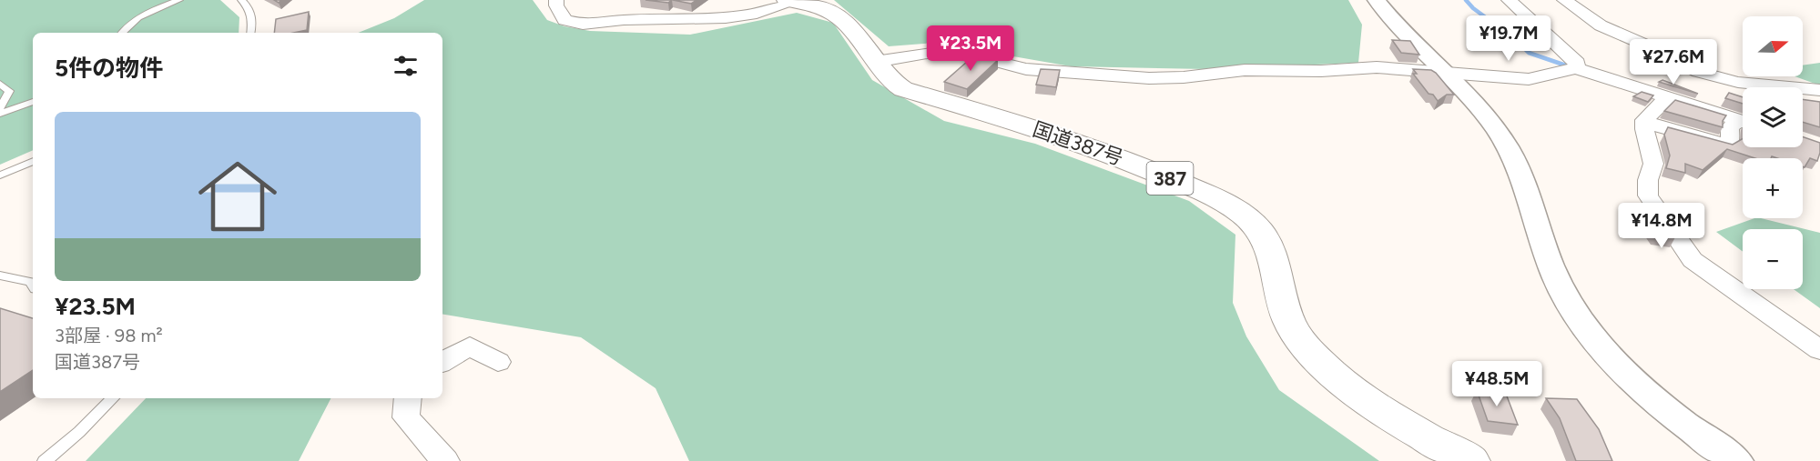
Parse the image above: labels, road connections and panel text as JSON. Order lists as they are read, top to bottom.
{
  "streets": {
    "highway": ["国道387号", "387"]
  },
  "north": "right",
  "page": {
    "price": [
      "¥19.7M",
      "¥23.5M",
      "¥27.6M",
      "¥14.8M",
      "¥48.5M"
    ],
    "map_buttons": ["+", "−"],
    "heading": "5件の物件",
    "list": [
      {
        "name": "¥23.5M",
        "note": "3部屋 · 98 m² · 国道387号"
      }
    ]
  }
}
